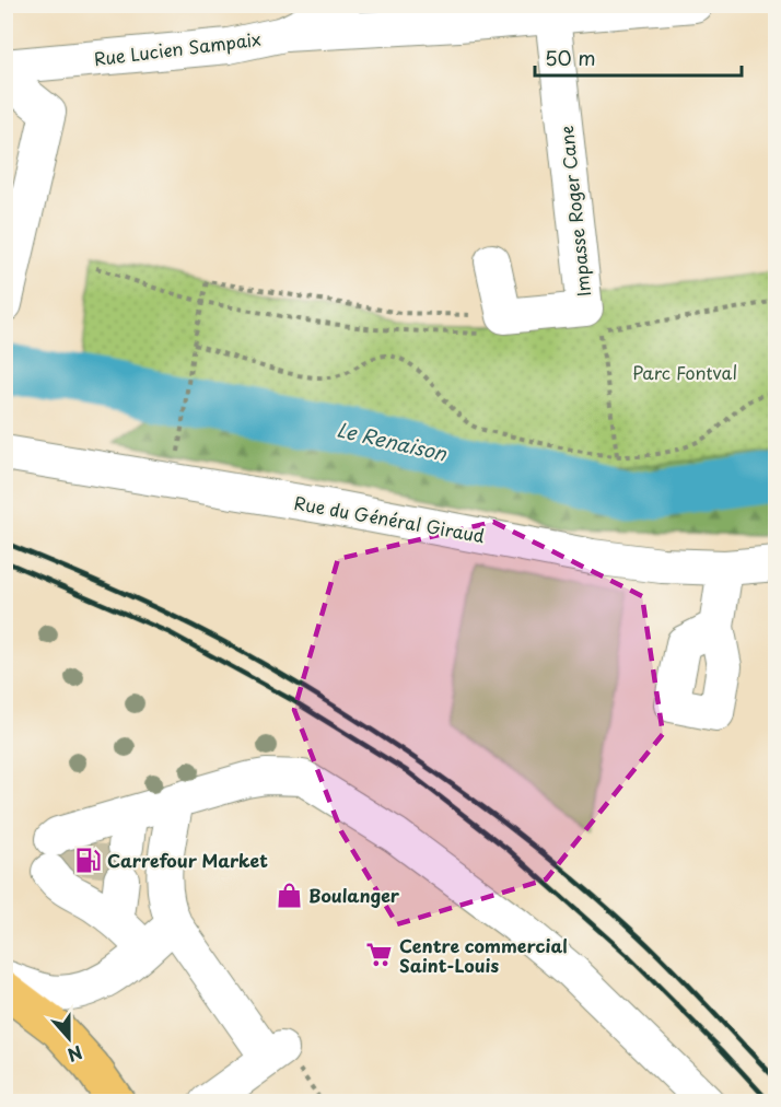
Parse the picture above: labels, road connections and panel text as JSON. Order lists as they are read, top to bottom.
{
  "streets": {
    "street": ["Rue Lucien Sampaix", "Impasse Roger Cane", "Rue du Général Giraud"]
  },
  "water": ["Le Renaison"],
  "parks": ["Parc Fontval"],
  "places": {
    "fuel station": ["Carrefour Market"],
    "shop": ["Boulanger"],
    "supermarket": ["Centre commercial Saint-Louis"]
  },
  "scale_bar": "50 m",
  "north": "bottom"
}
